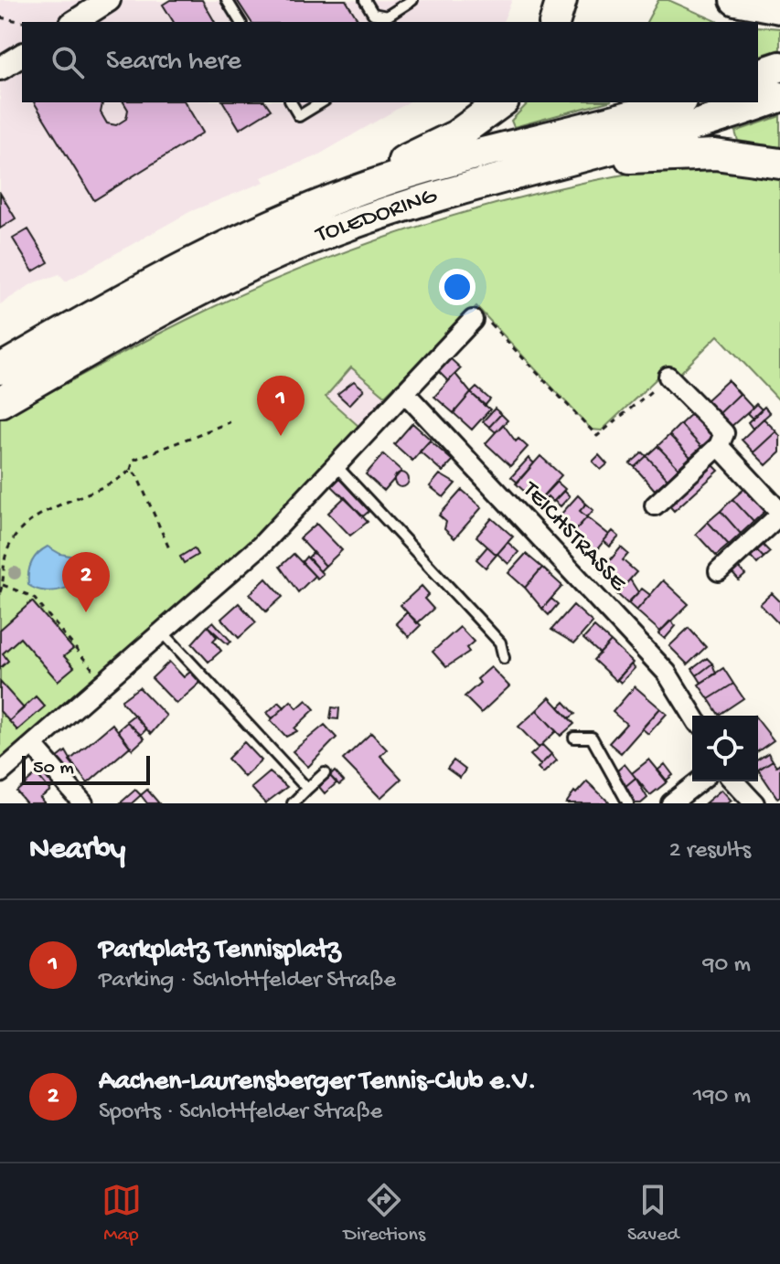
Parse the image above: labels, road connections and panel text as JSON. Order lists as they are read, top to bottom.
{
  "streets": {
    "highway": ["TOLEDORING"],
    "street": ["TEICHSTRASSE"]
  },
  "scale_bar": "50 m",
  "page": {
    "search": "Search here",
    "pins": ["1", "2"],
    "scale": "50 m",
    "heading": ["Nearby", "2 results"],
    "list": [
      {
        "mark": "1",
        "name": "Parkplatz Tennisplatz",
        "note": "Parking · Schlottfelder Straße",
        "value": "90 m"
      },
      {
        "mark": "2",
        "name": "Aachen-Laurensberger Tennis-Club e.V.",
        "note": "Sports · Schlottfelder Straße",
        "value": "190 m"
      }
    ],
    "nav": ["Map", "Directions", "Saved"]
  }
}
